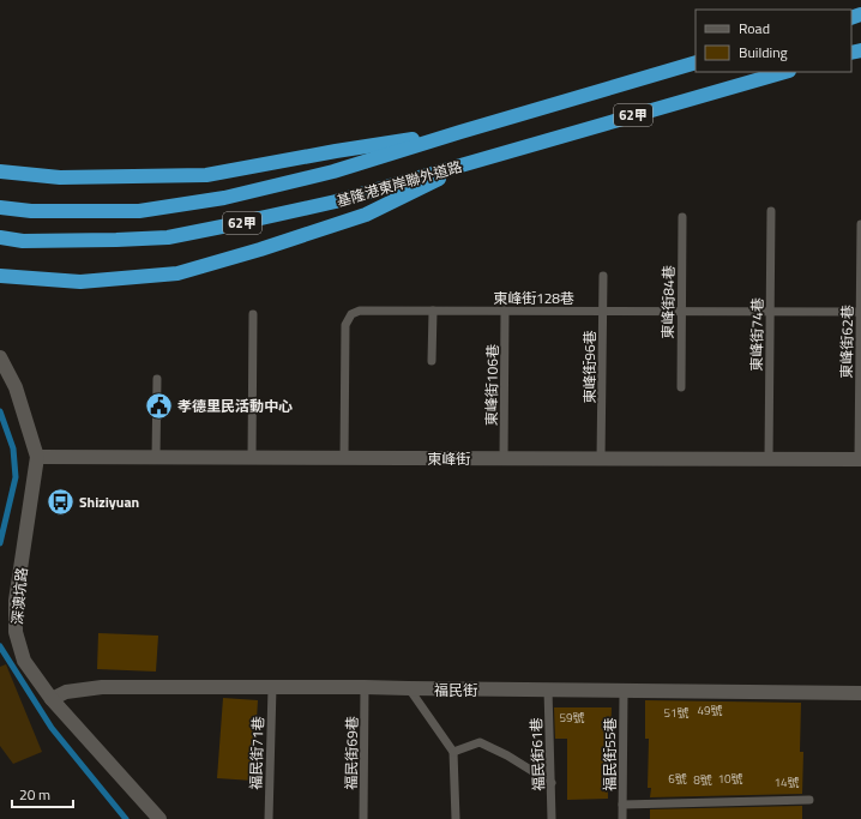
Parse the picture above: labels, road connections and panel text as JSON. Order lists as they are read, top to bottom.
{
  "streets": {
    "highway": ["62甲", "基隆港東岸聯外道路"],
    "street": ["東峰街", "深澳坑路", "福民街"],
    "lane": [
      "東峰街128巷",
      "東峰街84巷",
      "東峰街74巷",
      "東峰街62巷",
      "東峰街96巷",
      "東峰街106巷",
      "福民街71巷",
      "福民街69巷",
      "福民街61巷",
      "福民街55巷"
    ]
  },
  "crossings": [
    ["東峰街128巷", "東峰街84巷"],
    ["東峰街128巷", "東峰街74巷"],
    ["東峰街128巷", "東峰街62巷"],
    ["東峰街128巷", "東峰街96巷"],
    ["東峰街128巷", "東峰街106巷"],
    ["東峰街128巷", "東峰街"],
    ["東峰街74巷", "東峰街"],
    ["東峰街62巷", "東峰街"],
    ["東峰街96巷", "東峰街"],
    ["東峰街106巷", "東峰街"],
    ["東峰街", "深澳坑路"],
    ["深澳坑路", "福民街"],
    ["福民街", "福民街71巷"],
    ["福民街", "福民街69巷"],
    ["福民街", "福民街61巷"],
    ["福民街", "福民街55巷"]
  ],
  "places": {
    "public building": ["孝德里民活動中心"],
    "bus stop": ["Shiziyuan"]
  },
  "house_numbers": [
    "49號",
    "51號",
    "59號",
    "6號",
    "10號",
    "8號",
    "14號"
  ],
  "legend": ["Road", "Building"],
  "scale_bar": "20 m"
}
